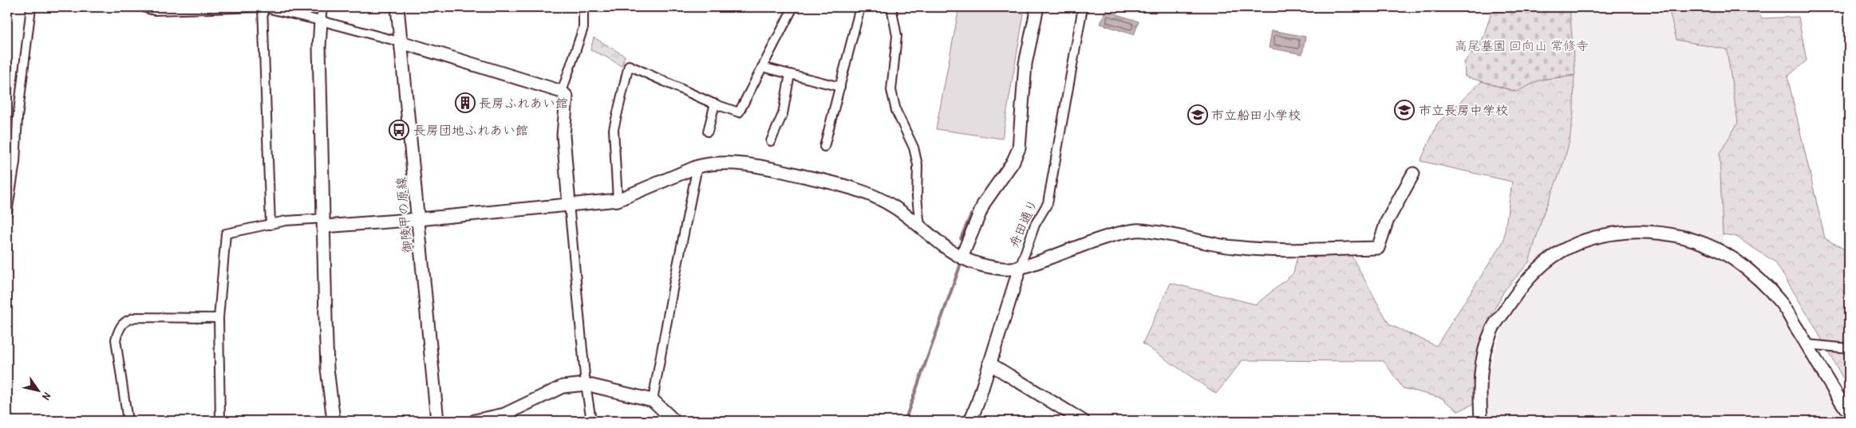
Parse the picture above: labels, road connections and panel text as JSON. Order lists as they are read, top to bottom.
{
  "streets": {
    "street": ["御陵甲の原線", "舟田通り"]
  },
  "parks": ["高尾墓園 回向山 常修寺"],
  "places": {
    "building": ["長房ふれあい館"],
    "school or university": ["市立長房中学校", "市立船田小学校"],
    "bus stop": ["長房団地ふれあい館"]
  },
  "north": "bottom right"
}
